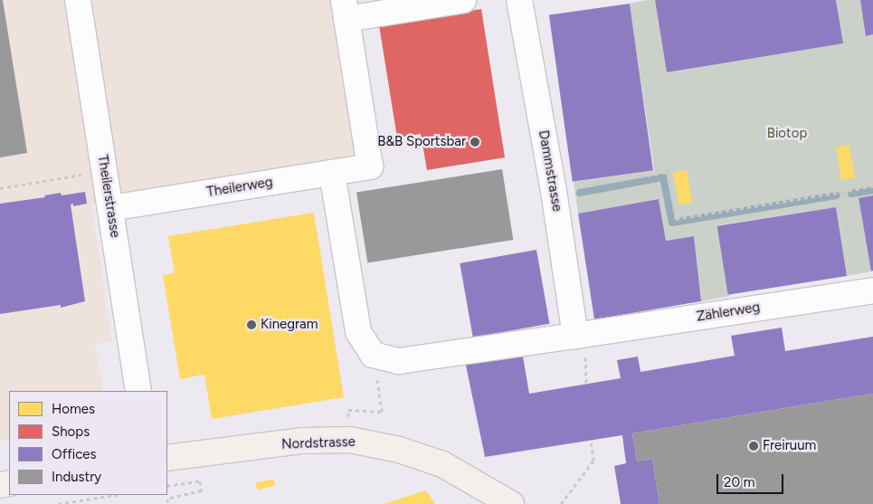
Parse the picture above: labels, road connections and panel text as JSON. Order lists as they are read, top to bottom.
{
  "streets": {
    "main road": ["Nordstrasse"],
    "street": [
      "Dammstrasse",
      "Theilerweg",
      "Theilerstrasse",
      "Zählerweg"
    ]
  },
  "crossings": [
    ["Dammstrasse", "Zählerweg"],
    ["Theilerweg", "Theilerstrasse"]
  ],
  "parks": ["Biotop"],
  "places": ["B&B Sportsbar", "Kinegram", "Freiruum"],
  "legend": [
    "Homes",
    "Shops",
    "Offices",
    "Industry"
  ],
  "scale_bar": "20 m"
}
